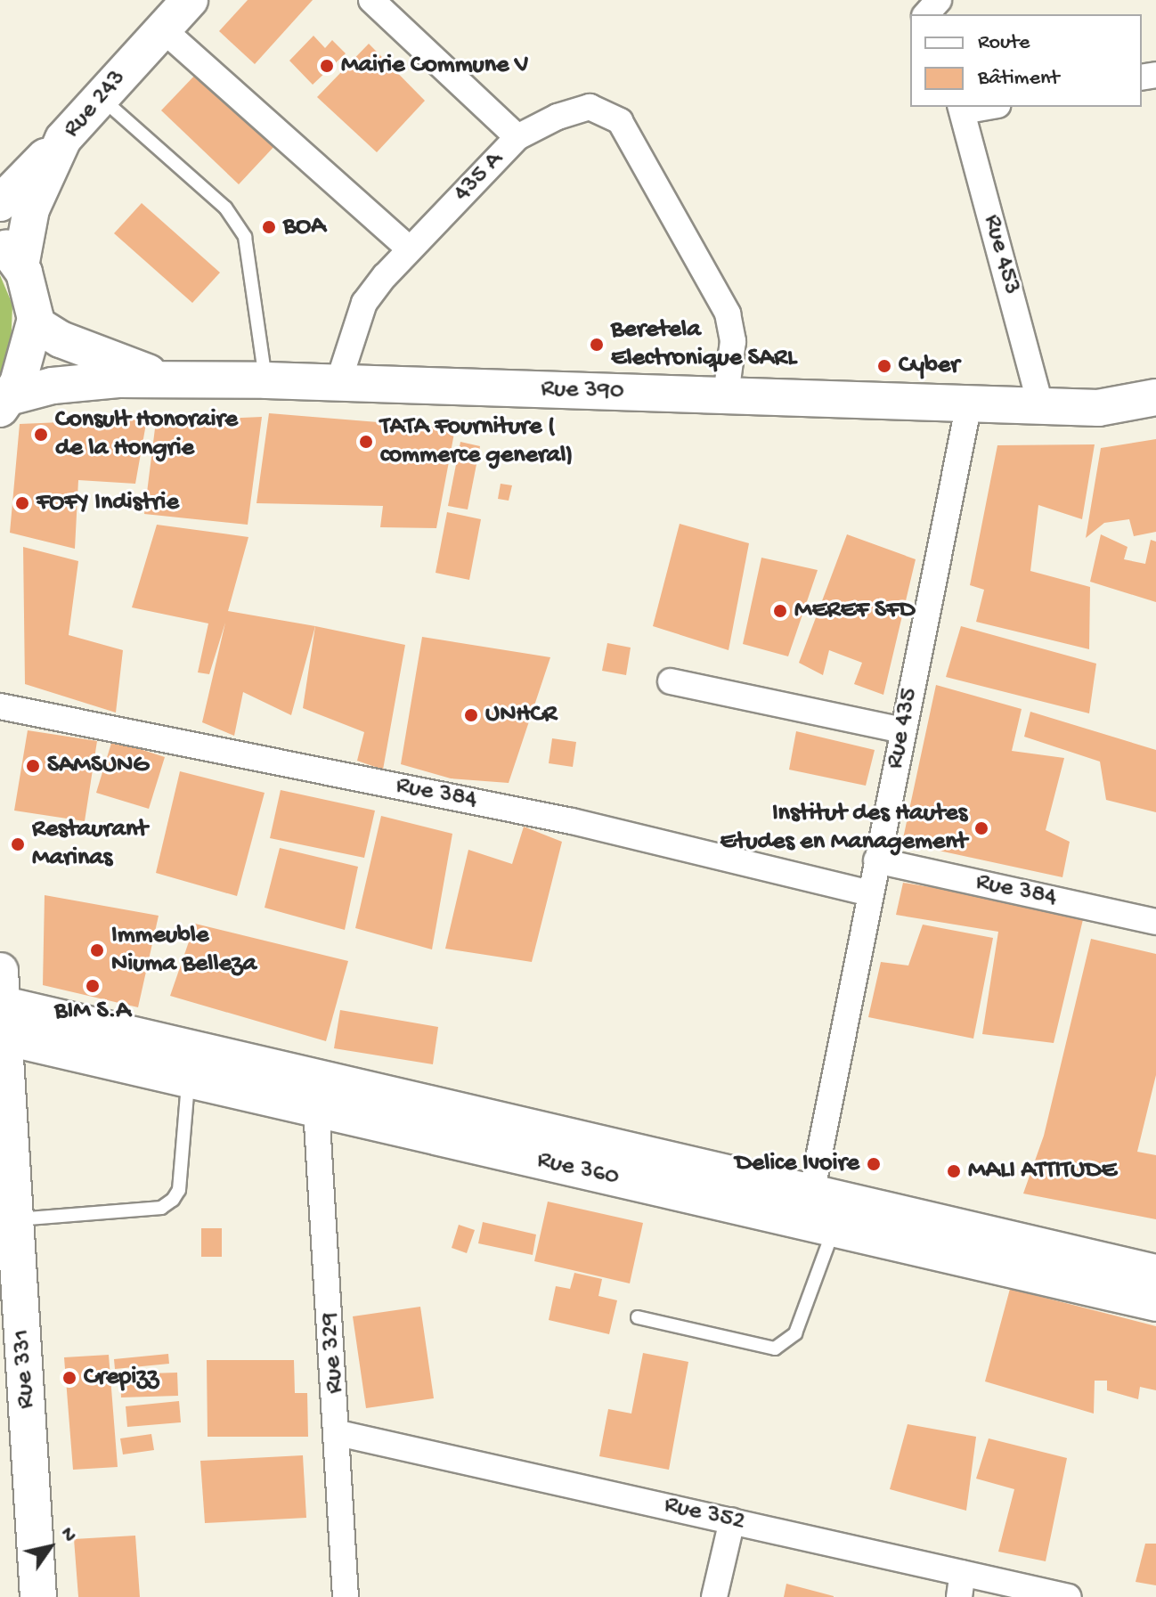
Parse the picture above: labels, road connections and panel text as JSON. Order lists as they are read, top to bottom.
{
  "streets": {
    "main road": [
      "Rue 243",
      "Rue 390",
      "Rue 360",
      "Rue 331"
    ],
    "street": [
      "435 A",
      "Rue 453",
      "Rue 435",
      "Rue 384",
      "Rue 329",
      "Rue 352"
    ]
  },
  "crossings": [
    ["435 A", "Rue 390"],
    ["Rue 453", "Rue 390"],
    ["Rue 390", "Rue 435"],
    ["Rue 435", "Rue 384"],
    ["Rue 435", "Rue 360"],
    ["Rue 360", "Rue 329"],
    ["Rue 360", "Rue 331"],
    ["Rue 329", "Rue 352"]
  ],
  "places": [
    "Mairie Commune V",
    "BOA",
    "Beretela Electronique SARL",
    "Cyber",
    "Consult Honoraire de la Hongrie",
    "TATA Fourniture ( commerce general)",
    "FOFY Indistrie",
    "MEREF SFD",
    "UNHCR",
    "SAMSUNG",
    "Institut des Hautes Etudes en Management",
    "Restaurant Marinas",
    "Immeuble Niuma Belleza",
    "BIM S.A",
    "Delice Ivoire",
    "MALI ATTITUDE",
    "Crepizz"
  ],
  "legend": ["Route", "Bâtiment"],
  "north": "top right"
}
